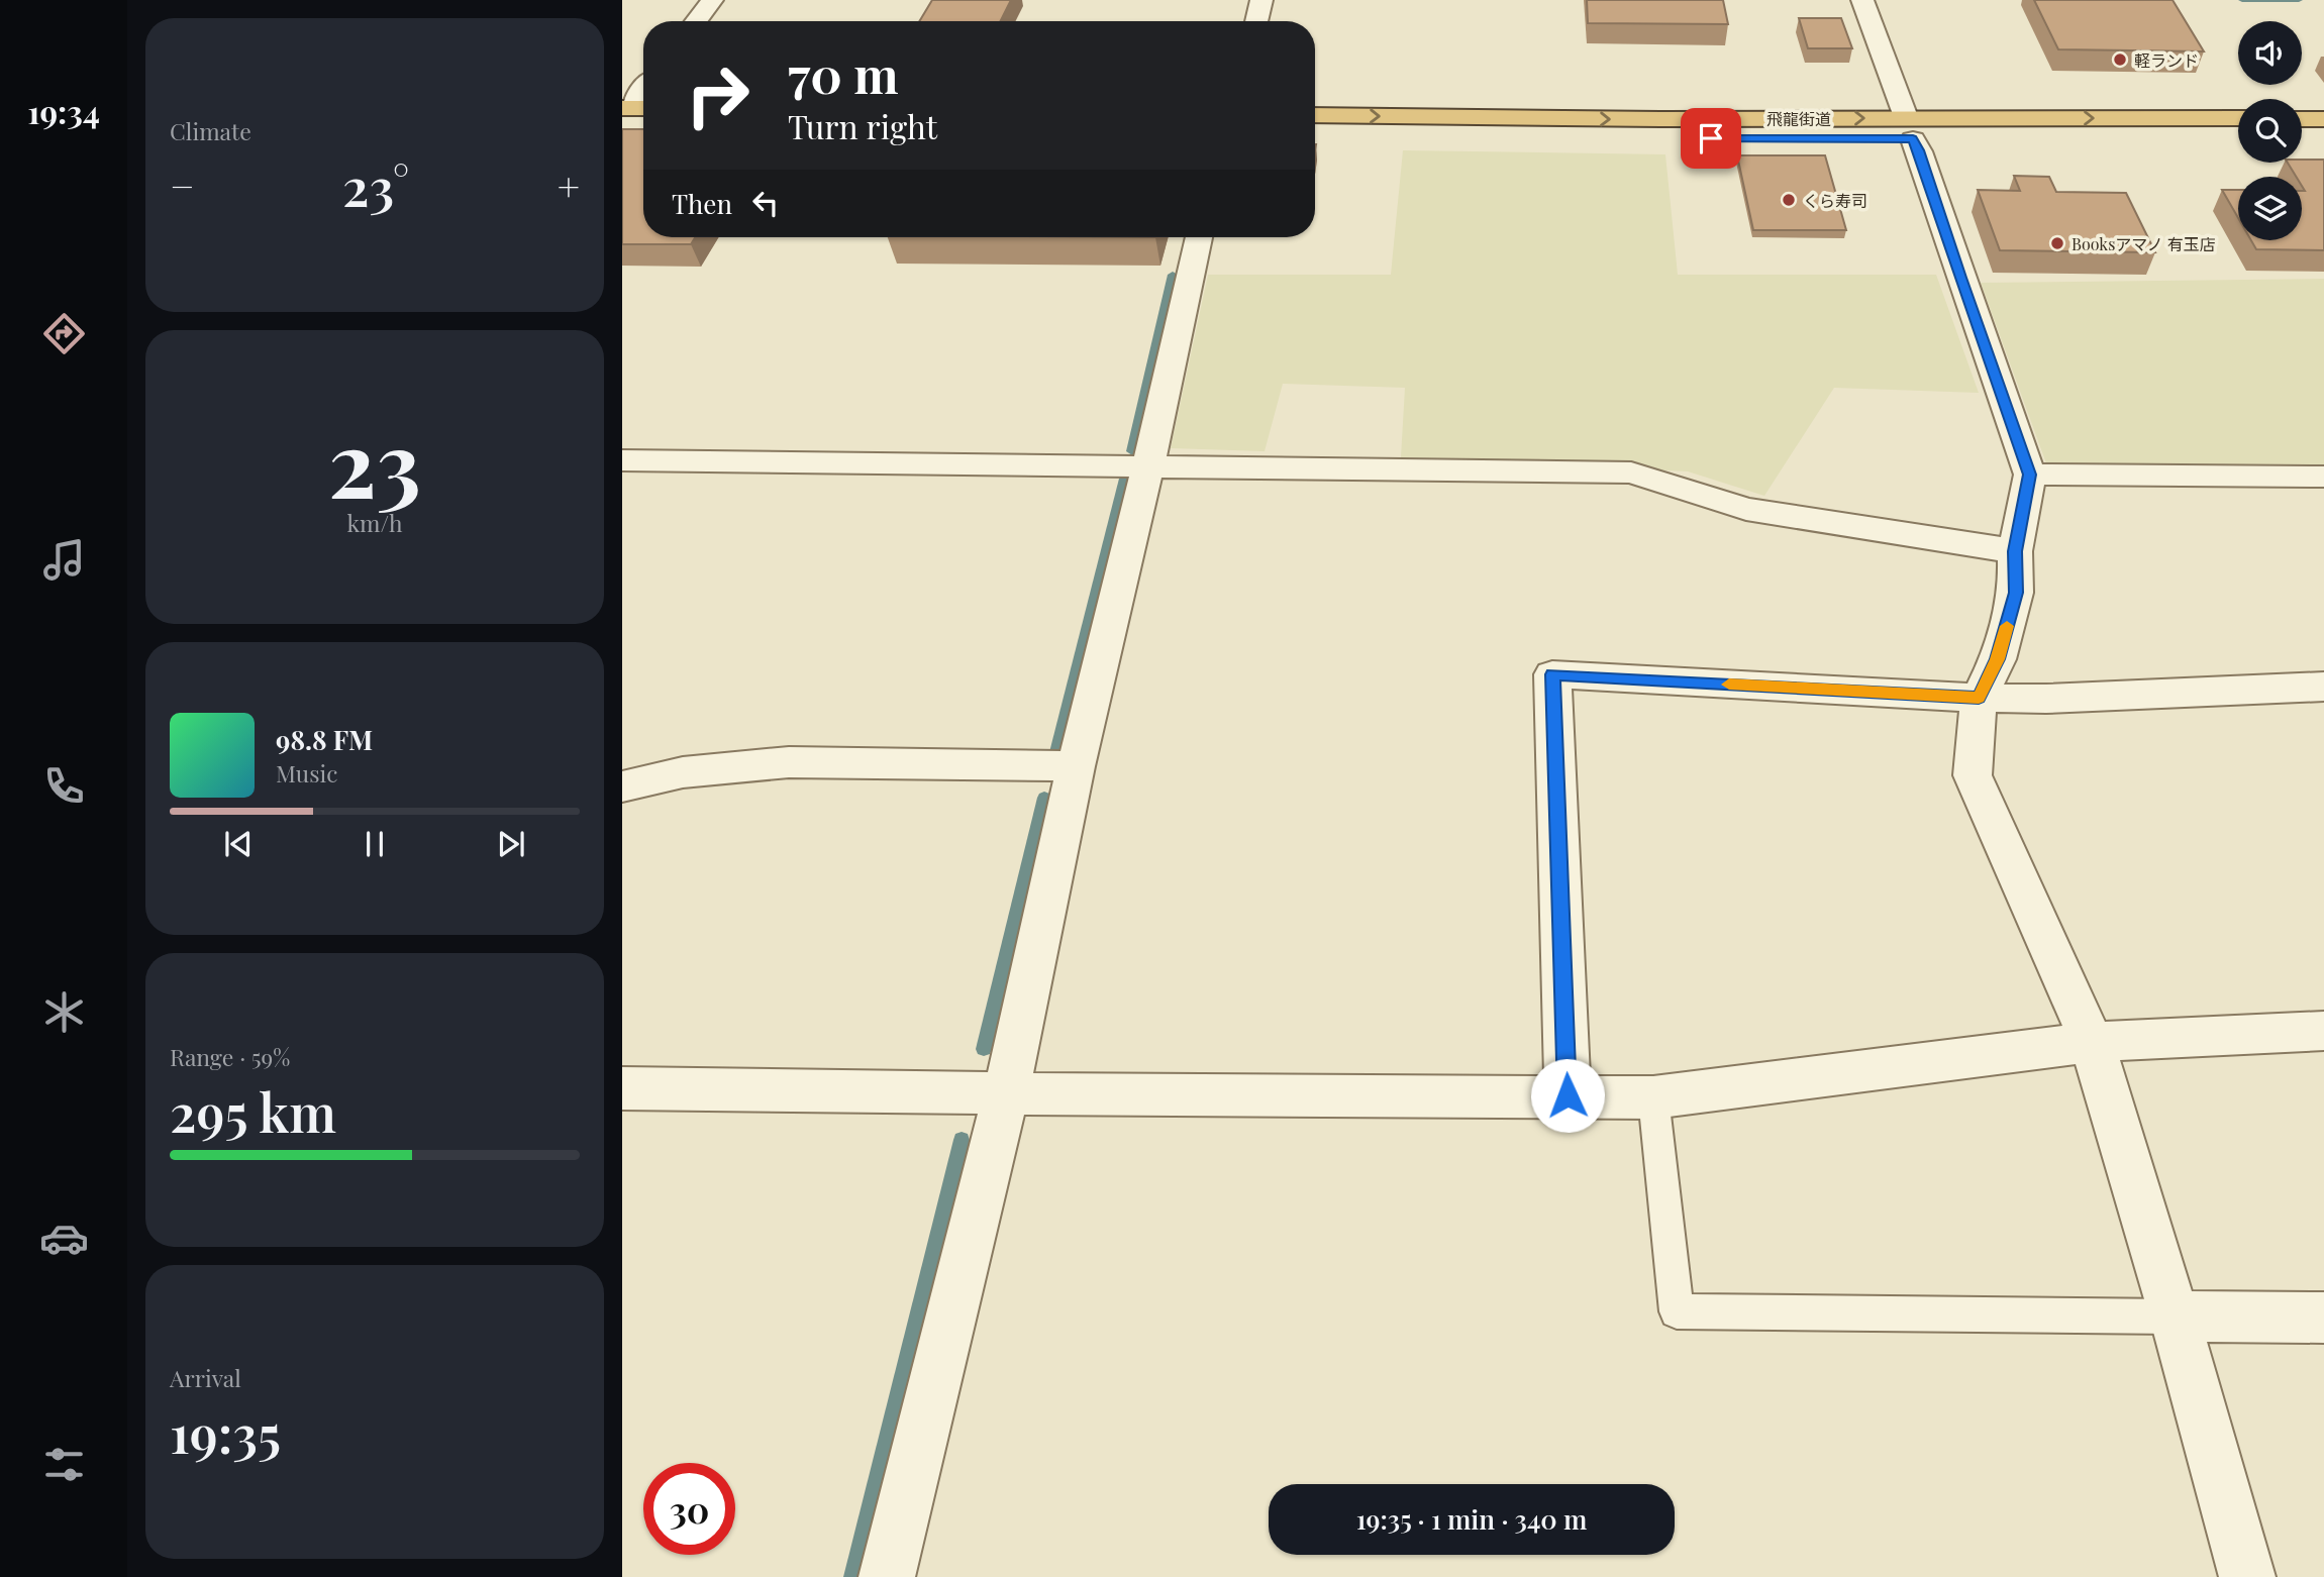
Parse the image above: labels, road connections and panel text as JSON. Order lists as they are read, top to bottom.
{
  "streets": {
    "highway": ["飛龍街道"]
  },
  "places": ["軽ランド", "くら寿司", "Booksアマノ 有玉店"],
  "page": {
    "tabs": "19:34",
    "tile": [
      "Climate",
      ["23", "km/h"],
      ["Range · 59%", "295 km"],
      ["Arrival", "19:35"]
    ],
    "turn": ["70 m", "Turn right"],
    "heat": ["−", "23°", "+"],
    "then": "Then",
    "song": ["98.8 FM", "Music"],
    "limit": "30",
    "trip": "19:35 · 1 min · 340 m"
  }
}
